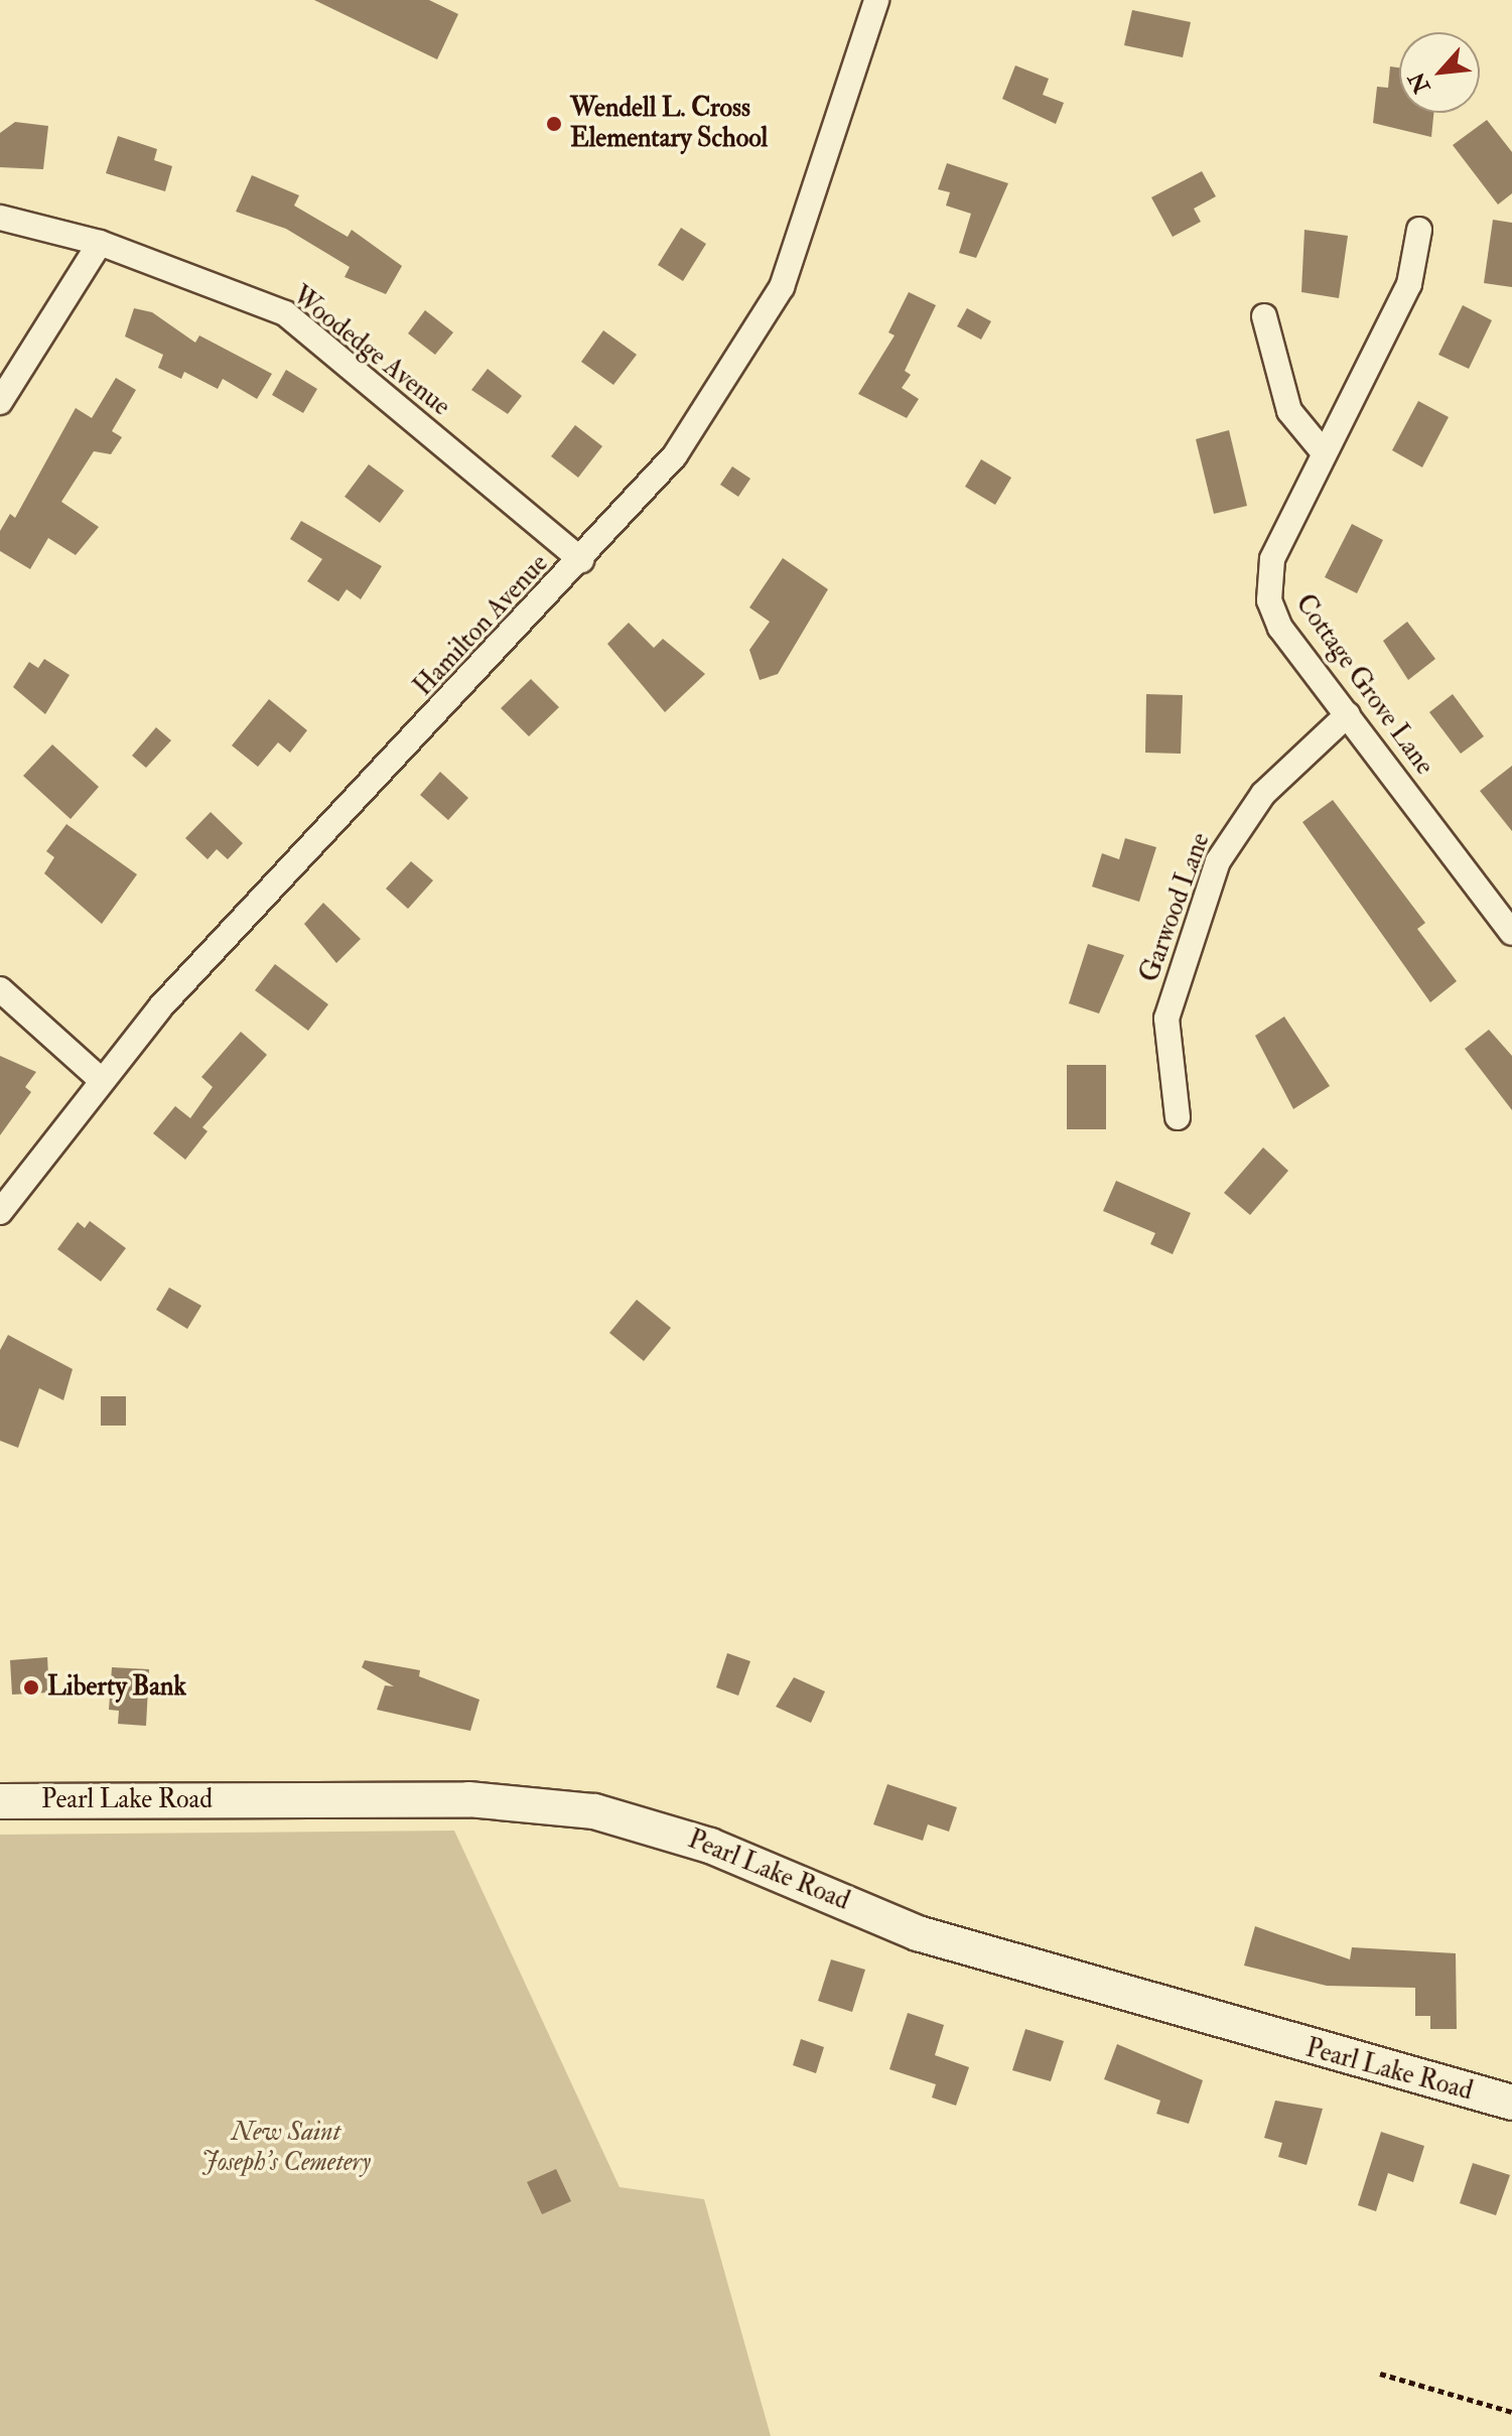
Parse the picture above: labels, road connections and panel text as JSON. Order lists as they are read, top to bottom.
{
  "streets": {
    "main road": ["Pearl Lake Road"],
    "street": [
      "Woodedge Avenue",
      "Hamilton Avenue",
      "Cottage Grove Lane",
      "Garwood Lane"
    ]
  },
  "crossings": [
    ["Woodedge Avenue", "Hamilton Avenue"],
    ["Cottage Grove Lane", "Garwood Lane"]
  ],
  "parks": ["New Saint Joseph's Cemetery"],
  "places": ["Wendell L. Cross Elementary School", "Liberty Bank"],
  "north": "bottom left"
}
